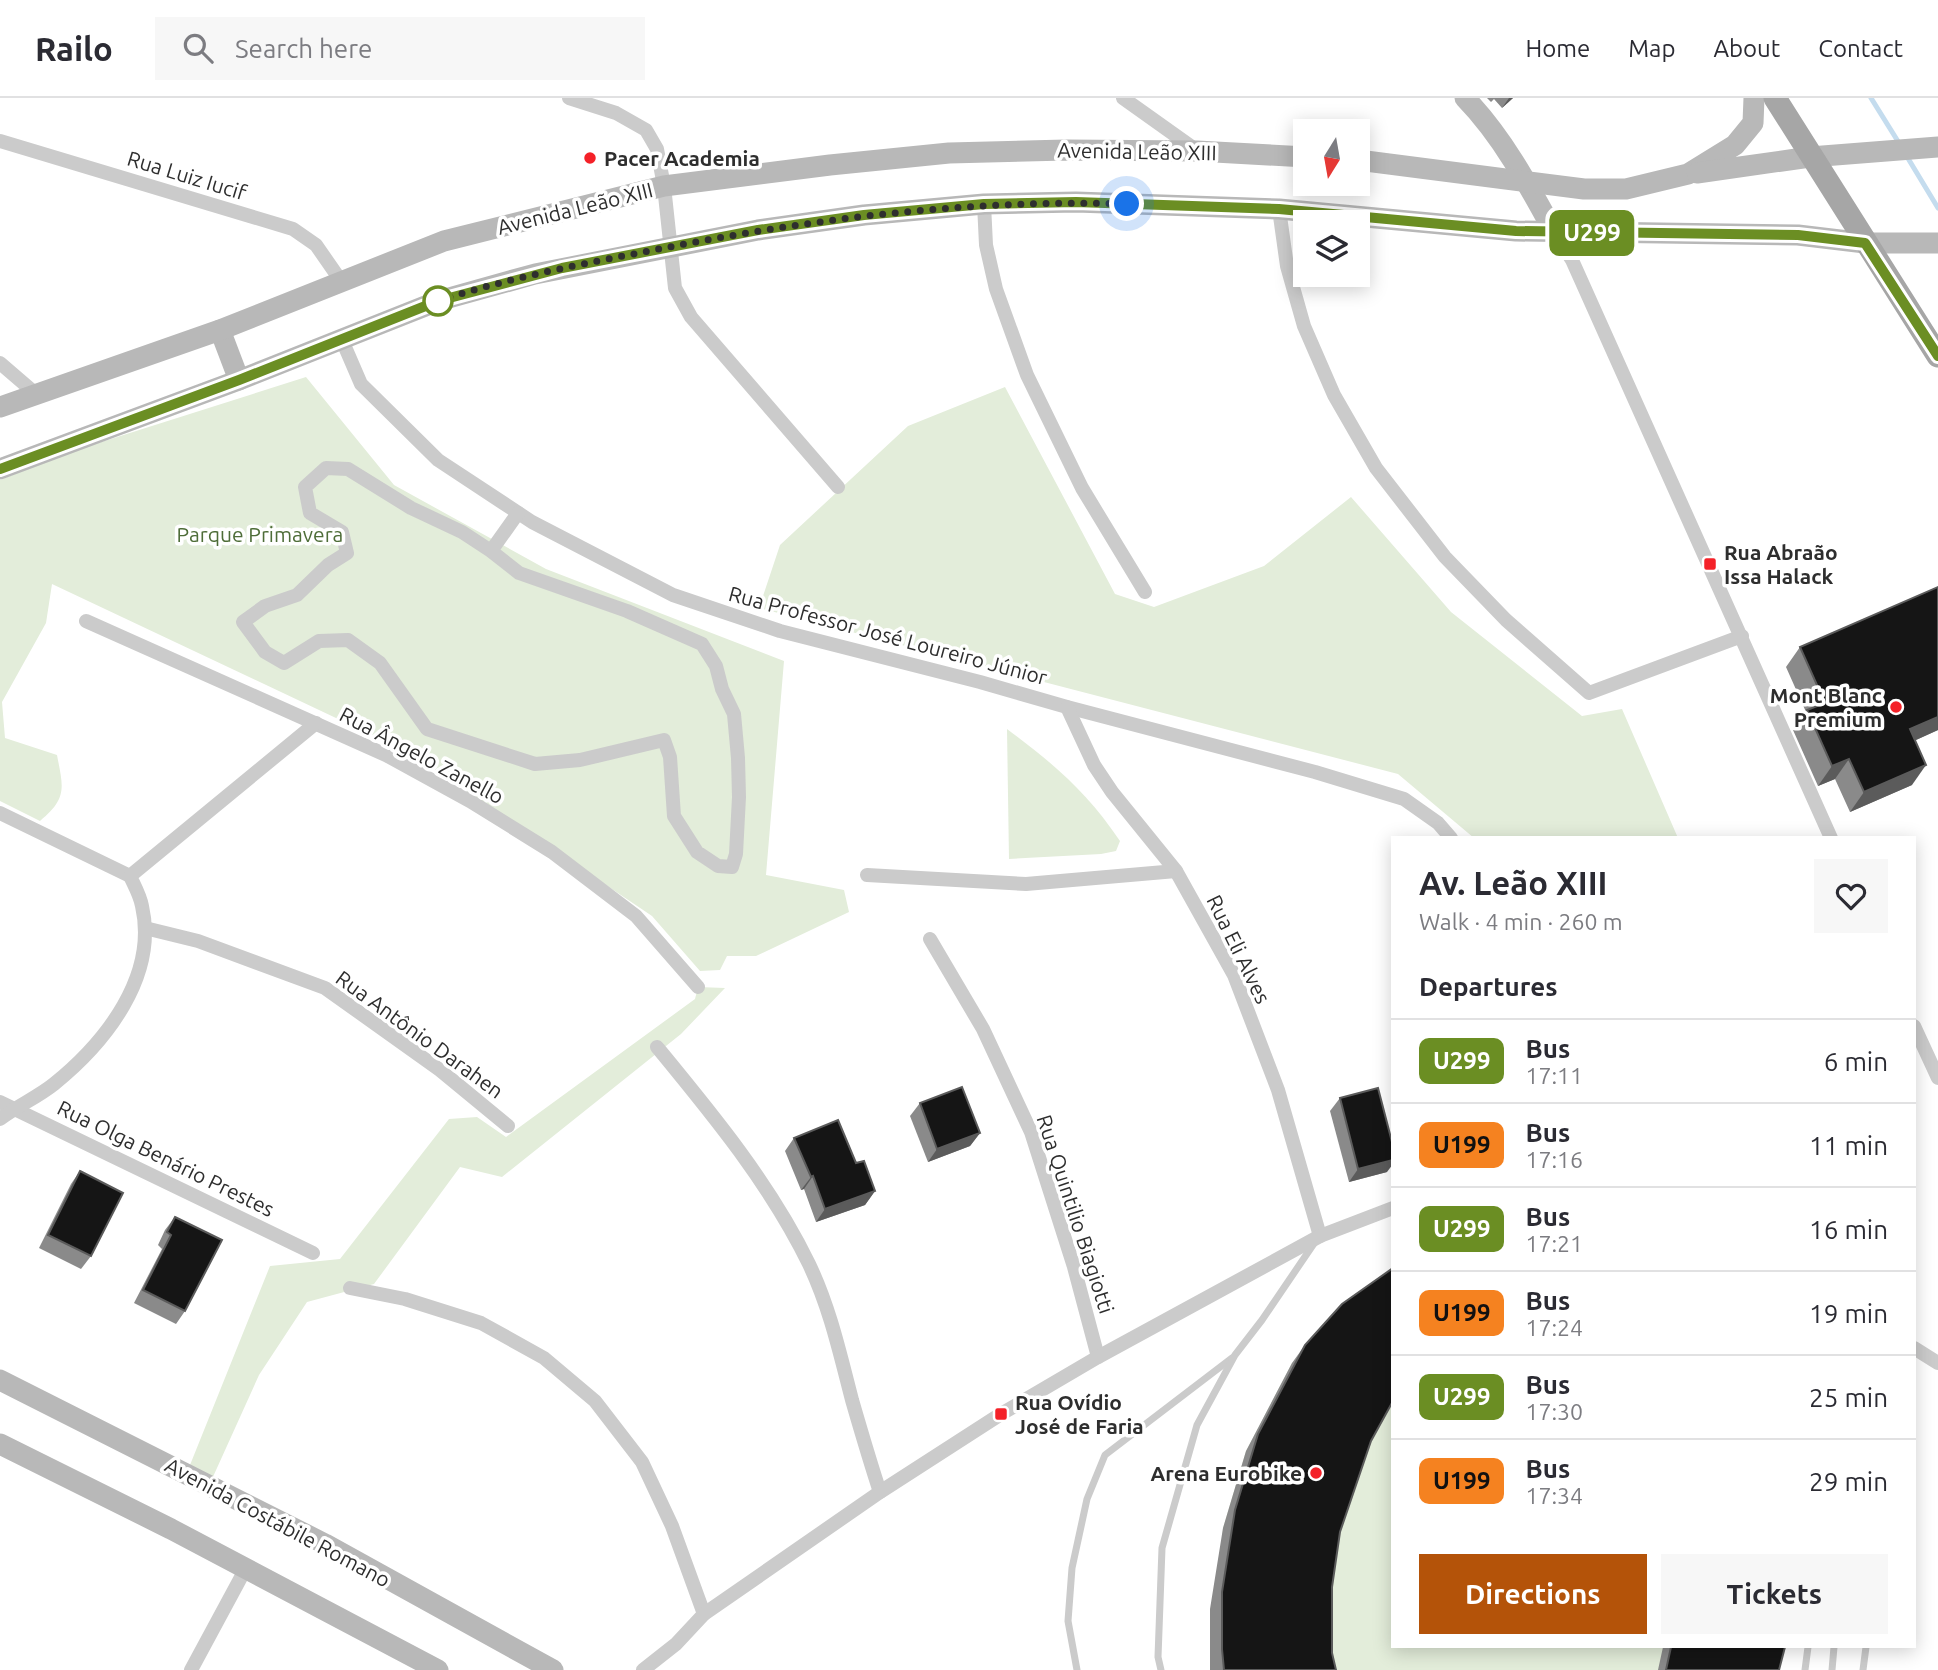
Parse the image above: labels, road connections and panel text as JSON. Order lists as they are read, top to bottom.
{
  "streets": {
    "main road": ["Avenida Leão XIII", "Avenida Costábile Romano"],
    "street": [
      "Rua Luiz Iucif",
      "Rua Professor José Loureiro Júnior",
      "Rua Ângelo Zanello",
      "Rua Eli Alves",
      "Rua Antônio Darahen",
      "Rua Olga Benário Prestes",
      "Rua Quintilio Biagiotti"
    ]
  },
  "crossings": [
    ["Avenida Leão XIII", "Rua Luiz Iucif"],
    ["Rua Professor José Loureiro Júnior", "Rua Eli Alves"]
  ],
  "parks": ["Parque Primavera"],
  "places": {
    "other": ["Pacer Academia", "Mont Blanc Premium", "Arena Eurobike"],
    "transit": ["Rua Abraão Issa Halack", "Rua Ovídio José de Faria"]
  },
  "lines": ["bus line U299"],
  "north": "bottom",
  "page": {
    "header": "Railo",
    "search": "Search here",
    "nav": [
      "Home",
      "Map",
      "About",
      "Contact"
    ],
    "on_map": "U299",
    "heading": [
      ["Av. Leão XIII", "Walk · 4 min · 260 m"],
      "Departures"
    ],
    "list": [
      {
        "mark": "U299",
        "name": "Bus",
        "note": "17:11",
        "value": "6 min"
      },
      {
        "mark": "U199",
        "name": "Bus",
        "note": "17:16",
        "value": "11 min"
      },
      {
        "mark": "U299",
        "name": "Bus",
        "note": "17:21",
        "value": "16 min"
      },
      {
        "mark": "U199",
        "name": "Bus",
        "note": "17:24",
        "value": "19 min"
      },
      {
        "mark": "U299",
        "name": "Bus",
        "note": "17:30",
        "value": "25 min"
      },
      {
        "mark": "U199",
        "name": "Bus",
        "note": "17:34",
        "value": "29 min"
      }
    ],
    "buttons": ["Directions", "Tickets"]
  }
}
